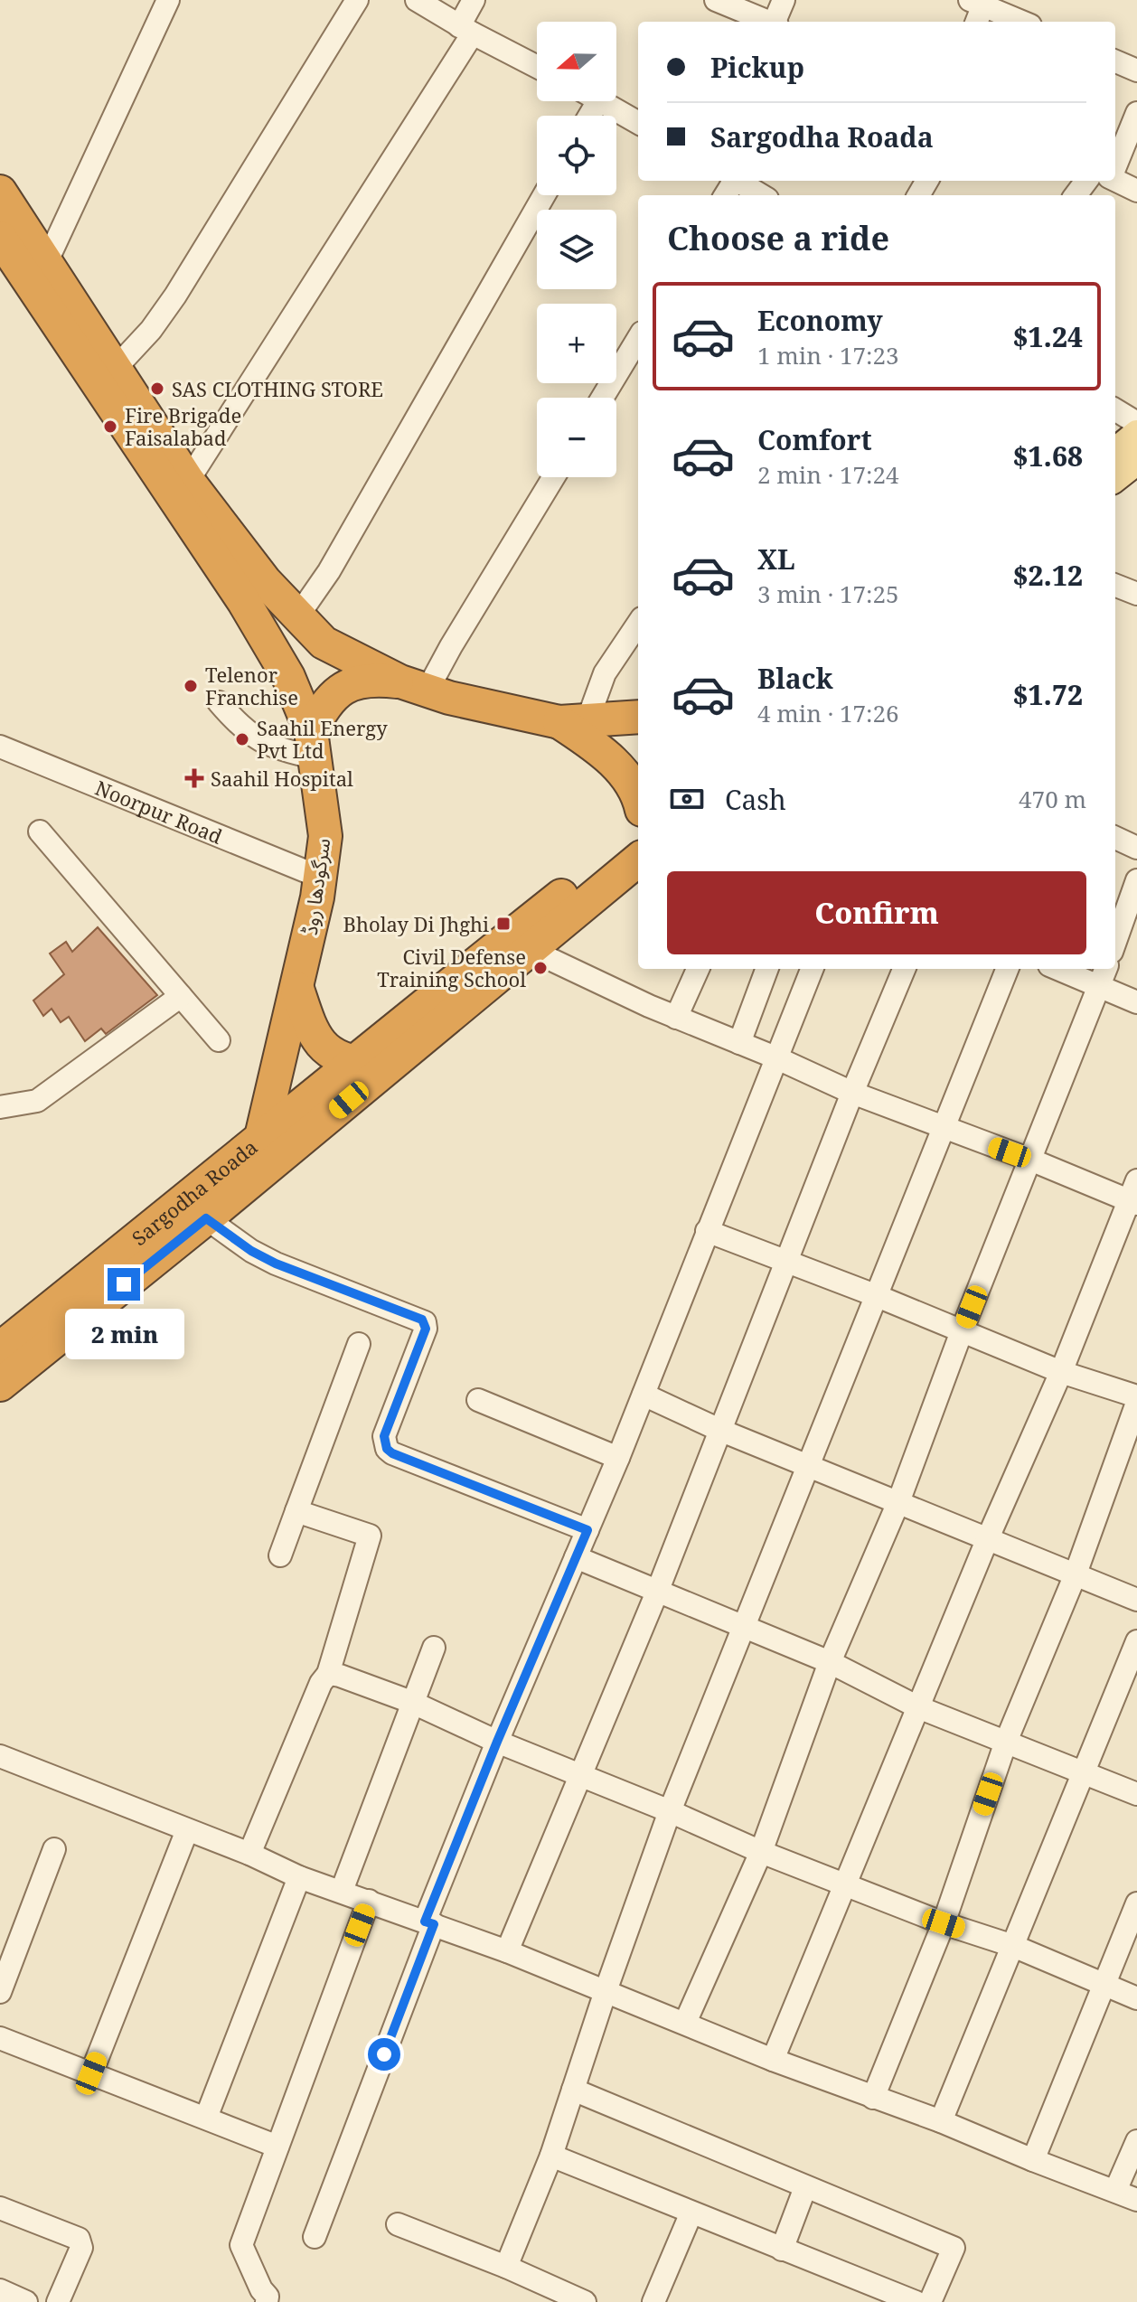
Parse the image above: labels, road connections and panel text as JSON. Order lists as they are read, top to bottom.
{
  "streets": {
    "highway": ["سرگودھا روڈ", "Sargodha Roada"],
    "street": ["Noorpur Road"]
  },
  "crossings": [
    ["Noorpur Road", "سرگودھا روڈ"],
    ["سرگودھا روڈ", "Sargodha Roada"]
  ],
  "places": {
    "other": [
      "SAS CLOTHING STORE",
      "Fire Brigade Faisalabad",
      "Telenor Franchise",
      "Saahil Energy Pvt Ltd",
      "Civil Defense Training School"
    ],
    "health": ["Saahil Hospital"],
    "transit": ["Bholay Di Jhghi"]
  },
  "north": "left",
  "page": {
    "map_buttons": ["+", "−"],
    "banner": ["Pickup", "Sargodha Roada"],
    "heading": "Choose a ride",
    "list": [
      {
        "name": "Economy",
        "note": "1 min · 17:23",
        "value": "$1.24"
      },
      {
        "name": "Comfort",
        "note": "2 min · 17:24",
        "value": "$1.68"
      },
      {
        "name": "XL",
        "note": "3 min · 17:25",
        "value": "$2.12"
      },
      {
        "name": "Black",
        "note": "4 min · 17:26",
        "value": "$1.72"
      }
    ],
    "pay": ["Cash", "470 m"],
    "buttons": "Confirm",
    "bubble": "2 min"
  }
}
